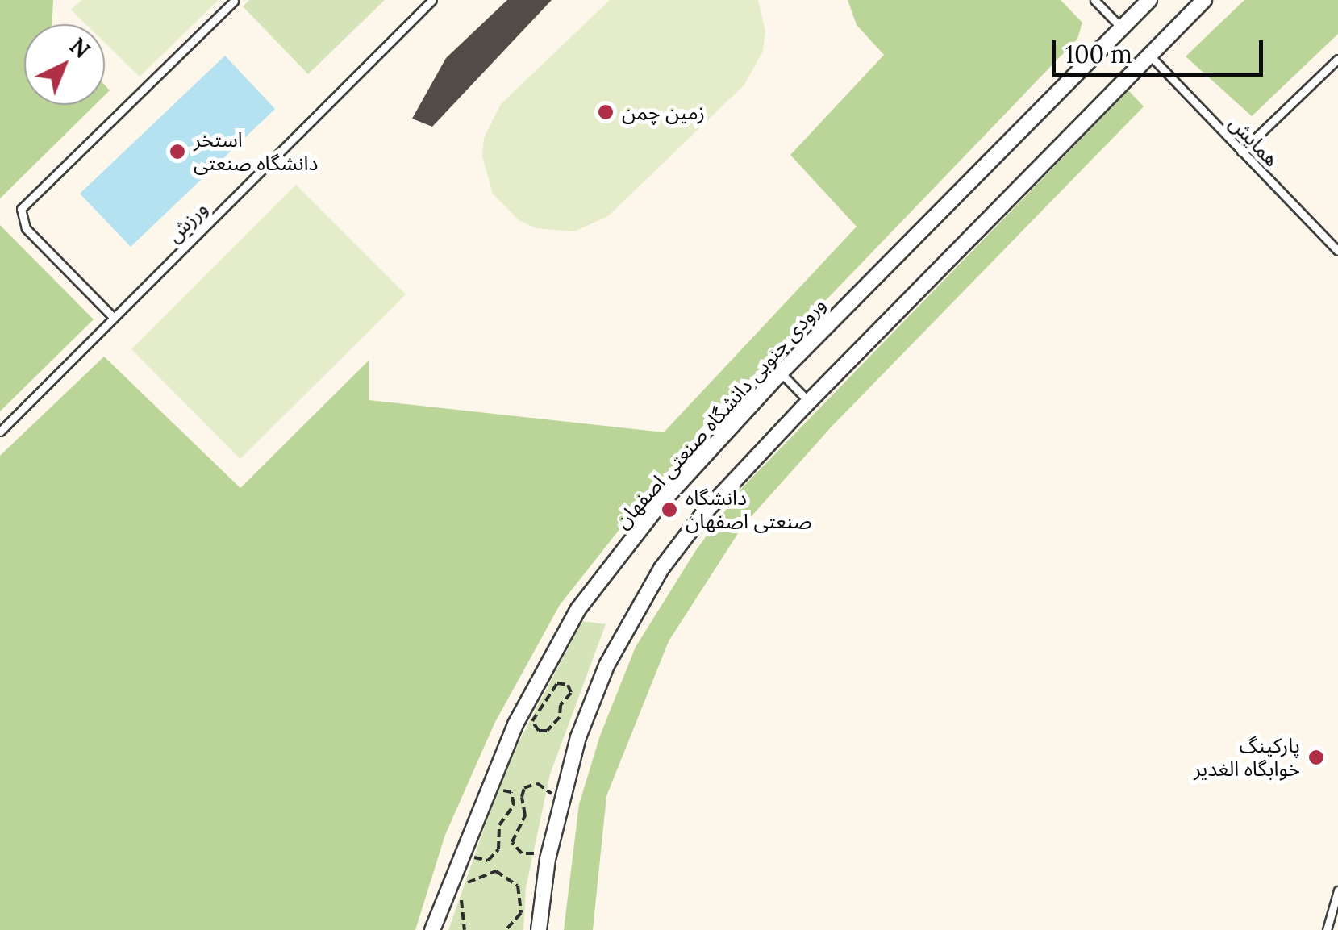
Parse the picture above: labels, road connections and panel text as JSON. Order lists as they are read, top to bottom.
{
  "streets": {
    "street": ["ورودی جنوبی دانشگاه صنعتی اصفهان"],
    "lane": ["همایش", "ورزش"]
  },
  "places": [
    "زمین چمن",
    "استخر دانشگاه صنعتی",
    "دانشگاه صنعتی اصفهان",
    "پارکینگ خوابگاه الغدیر"
  ],
  "scale_bar": "100 m",
  "north": "top right"
}
